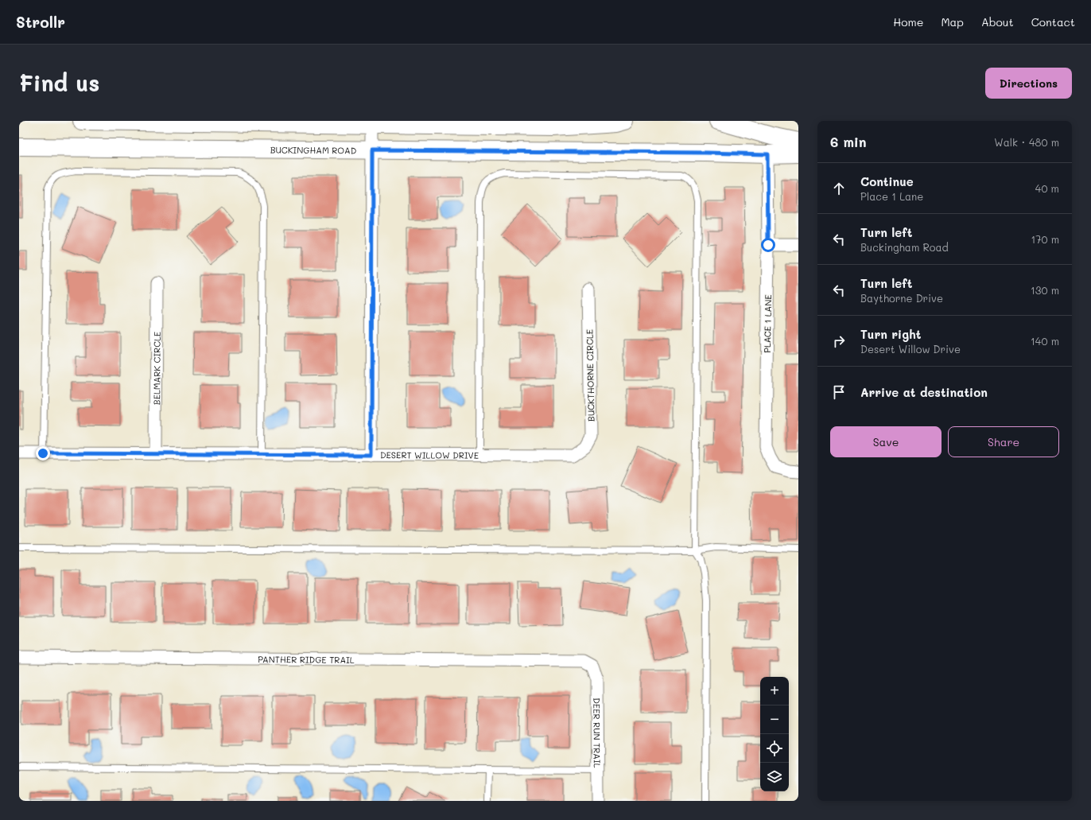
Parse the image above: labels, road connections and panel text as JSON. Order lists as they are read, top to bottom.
{
  "streets": {
    "street": [
      "BUCKINGHAM ROAD",
      "PLACE 1 LANE",
      "BELMARK CIRCLE",
      "BUCKTHORNE CIRCLE",
      "DESERT WILLOW DRIVE",
      "PANTHER RIDGE TRAIL",
      "DEER RUN TRAIL"
    ]
  },
  "crossings": [
    ["BUCKINGHAM ROAD", "PLACE 1 LANE"],
    ["BELMARK CIRCLE", "DESERT WILLOW DRIVE"],
    ["BUCKTHORNE CIRCLE", "DESERT WILLOW DRIVE"],
    ["PANTHER RIDGE TRAIL", "DEER RUN TRAIL"]
  ],
  "page": {
    "header": "Strollr",
    "nav": [
      "Home",
      "Map",
      "About",
      "Contact"
    ],
    "buttons": [
      "Directions",
      ["Save", "Share"]
    ],
    "title": "Find us",
    "heading": ["6 min", "Walk · 480 m"],
    "list": [
      ["Continue", "Place 1 Lane", "40 m"],
      ["Turn left", "Buckingham Road", "170 m"],
      ["Turn left", "Baythorne Drive", "130 m"],
      ["Turn right", "Desert Willow Drive", "140 m"],
      "Arrive at destination"
    ],
    "map_buttons": ["+", "−"]
  }
}
